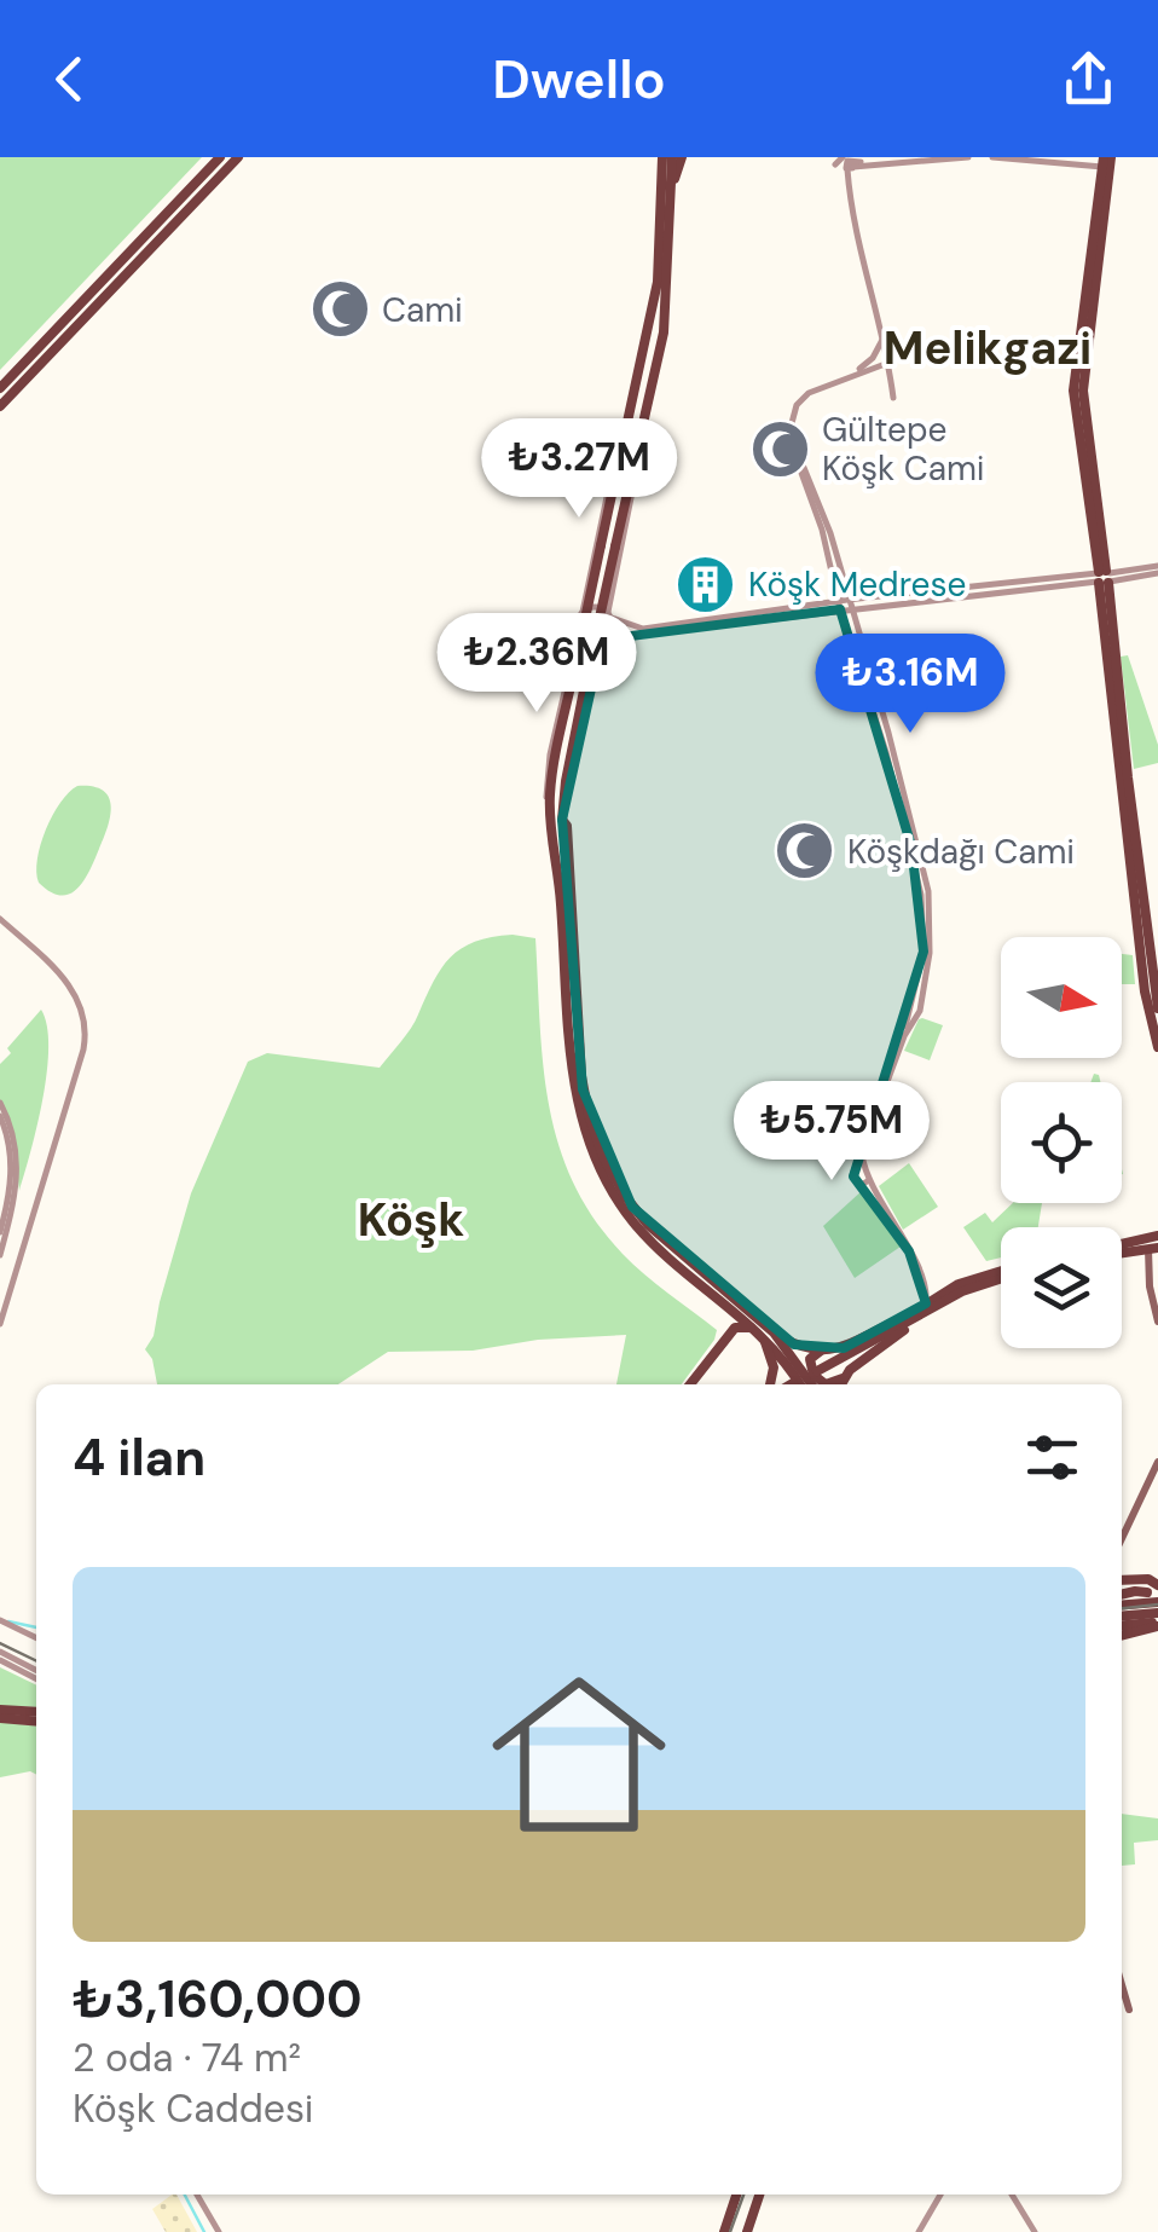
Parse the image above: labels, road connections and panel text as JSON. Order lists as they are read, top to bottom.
{
  "districts": ["Melikgazi", "Köşk"],
  "places": {
    "mosque": ["Cami", "Gültepe Köşk Cami", "Köşkdağı Cami"],
    "building": ["Köşk Medrese"]
  },
  "north": "right",
  "page": {
    "header": "Dwello",
    "price": [
      "₺3.27M",
      "₺2.36M",
      "₺3.16M",
      "₺5.75M"
    ],
    "heading": "4 ilan",
    "list": [
      {
        "name": "₺3,160,000",
        "note": "2 oda · 74 m² · Köşk Caddesi"
      }
    ]
  }
}
